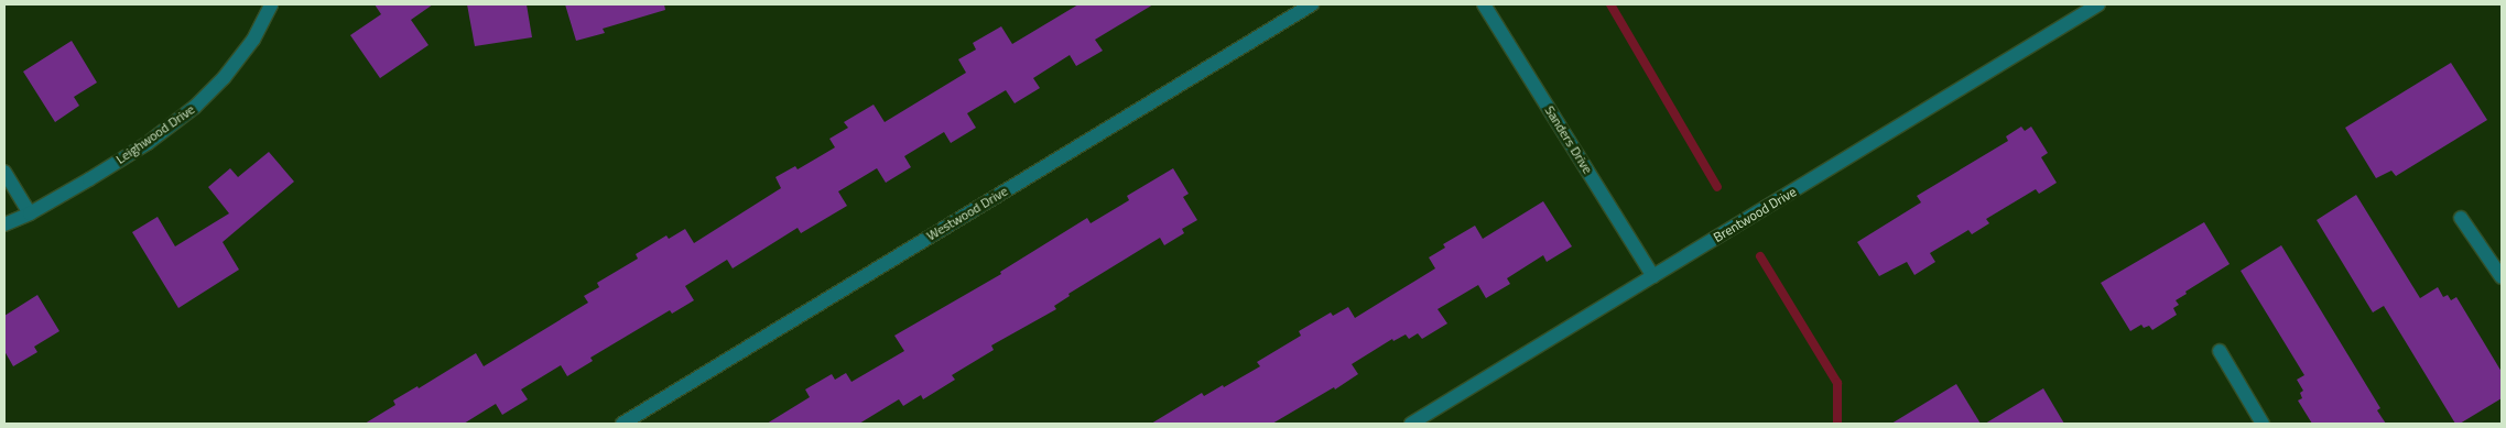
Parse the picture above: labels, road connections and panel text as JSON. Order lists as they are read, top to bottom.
{
  "streets": {
    "street": [
      "Leighwood Drive",
      "Sanders Drive",
      "Westwood Drive",
      "Brentwood Drive"
    ]
  },
  "crossings": [
    ["Sanders Drive", "Brentwood Drive"]
  ]
}
